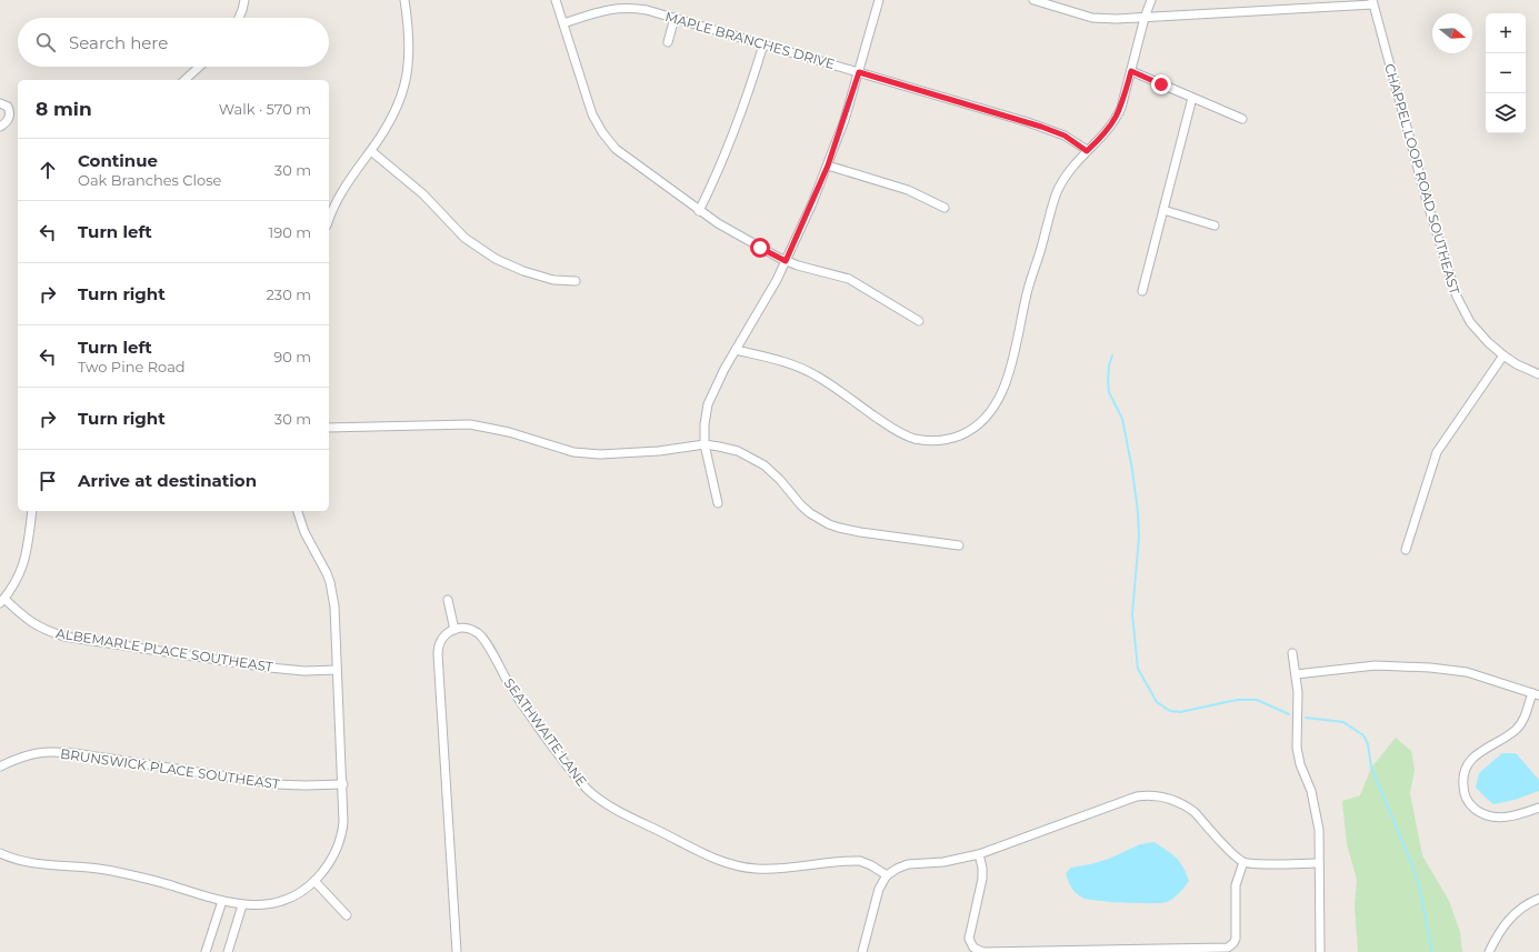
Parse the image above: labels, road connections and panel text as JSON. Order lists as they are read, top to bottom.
{
  "streets": {
    "street": [
      "MAPLE BRANCHES DRIVE",
      "CHAPPEL LOOP ROAD SOUTHEAST",
      "ALBEMARLE PLACE SOUTHEAST",
      "SEATHWAITE LANE",
      "BRUNSWICK PLACE SOUTHEAST"
    ]
  },
  "north": "right",
  "page": {
    "map_buttons": ["+", "−"],
    "search": "Search here",
    "heading": ["8 min", "Walk · 570 m"],
    "list": [
      ["Continue", "Oak Branches Close", "30 m"],
      ["Turn left", "190 m"],
      ["Turn right", "230 m"],
      ["Turn left", "Two Pine Road", "90 m"],
      ["Turn right", "30 m"],
      "Arrive at destination"
    ]
  }
}
